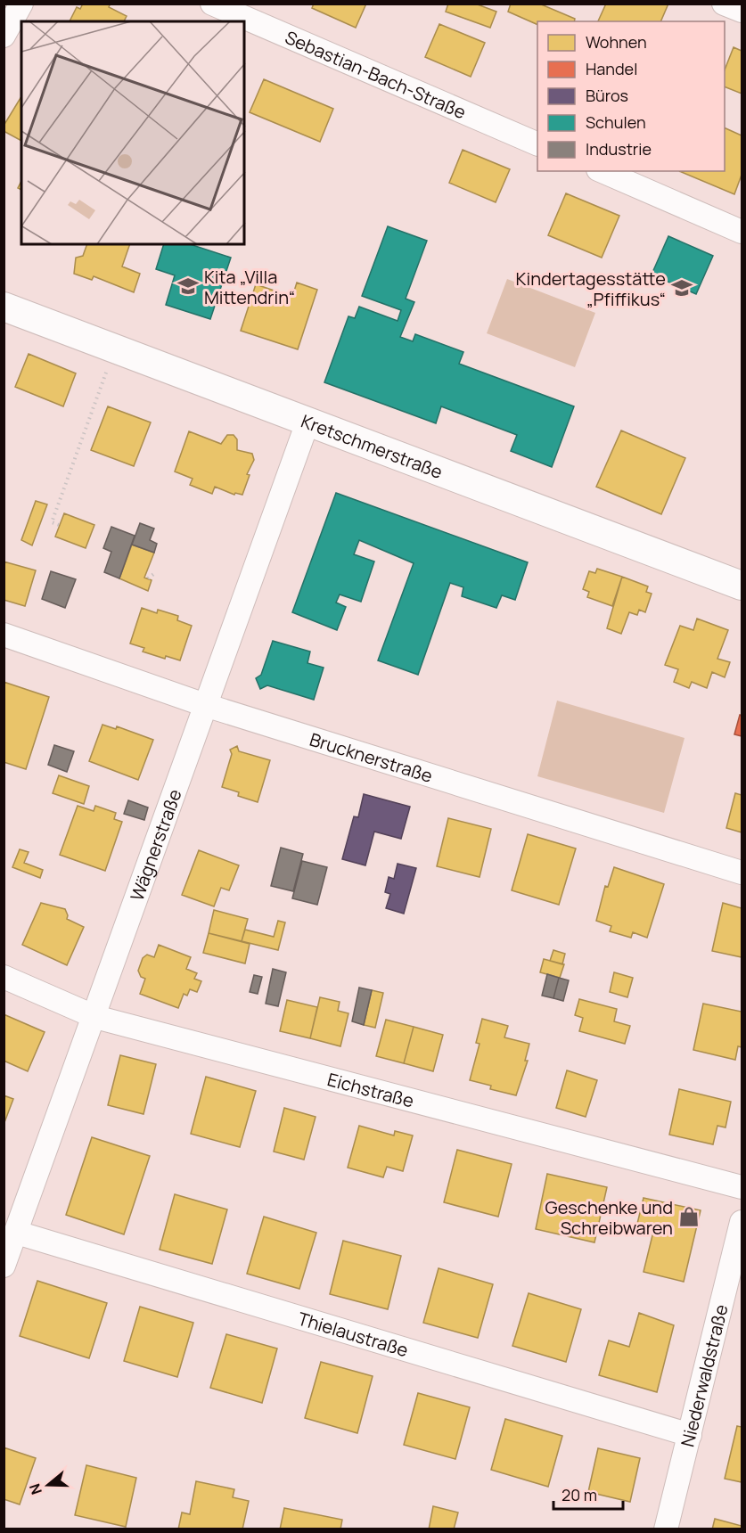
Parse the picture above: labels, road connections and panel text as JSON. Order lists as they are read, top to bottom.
{
  "streets": {
    "street": [
      "Sebastian-Bach-Straße",
      "Kretschmerstraße",
      "Brucknerstraße",
      "Wägnerstraße",
      "Eichstraße",
      "Thielaustraße",
      "Niederwaldstraße"
    ]
  },
  "crossings": [
    ["Kretschmerstraße", "Wägnerstraße"],
    ["Brucknerstraße", "Wägnerstraße"],
    ["Wägnerstraße", "Eichstraße"],
    ["Wägnerstraße", "Thielaustraße"],
    ["Thielaustraße", "Niederwaldstraße"]
  ],
  "places": {
    "school or university": ["Kita „Villa Mittendrin“", "Kindertagesstätte „Pfiffikus“"],
    "shop": ["Geschenke und Schreibwaren"]
  },
  "legend": [
    "Wohnen",
    "Handel",
    "Büros",
    "Schulen",
    "Industrie"
  ],
  "scale_bar": "20 m",
  "north": "left"
}
